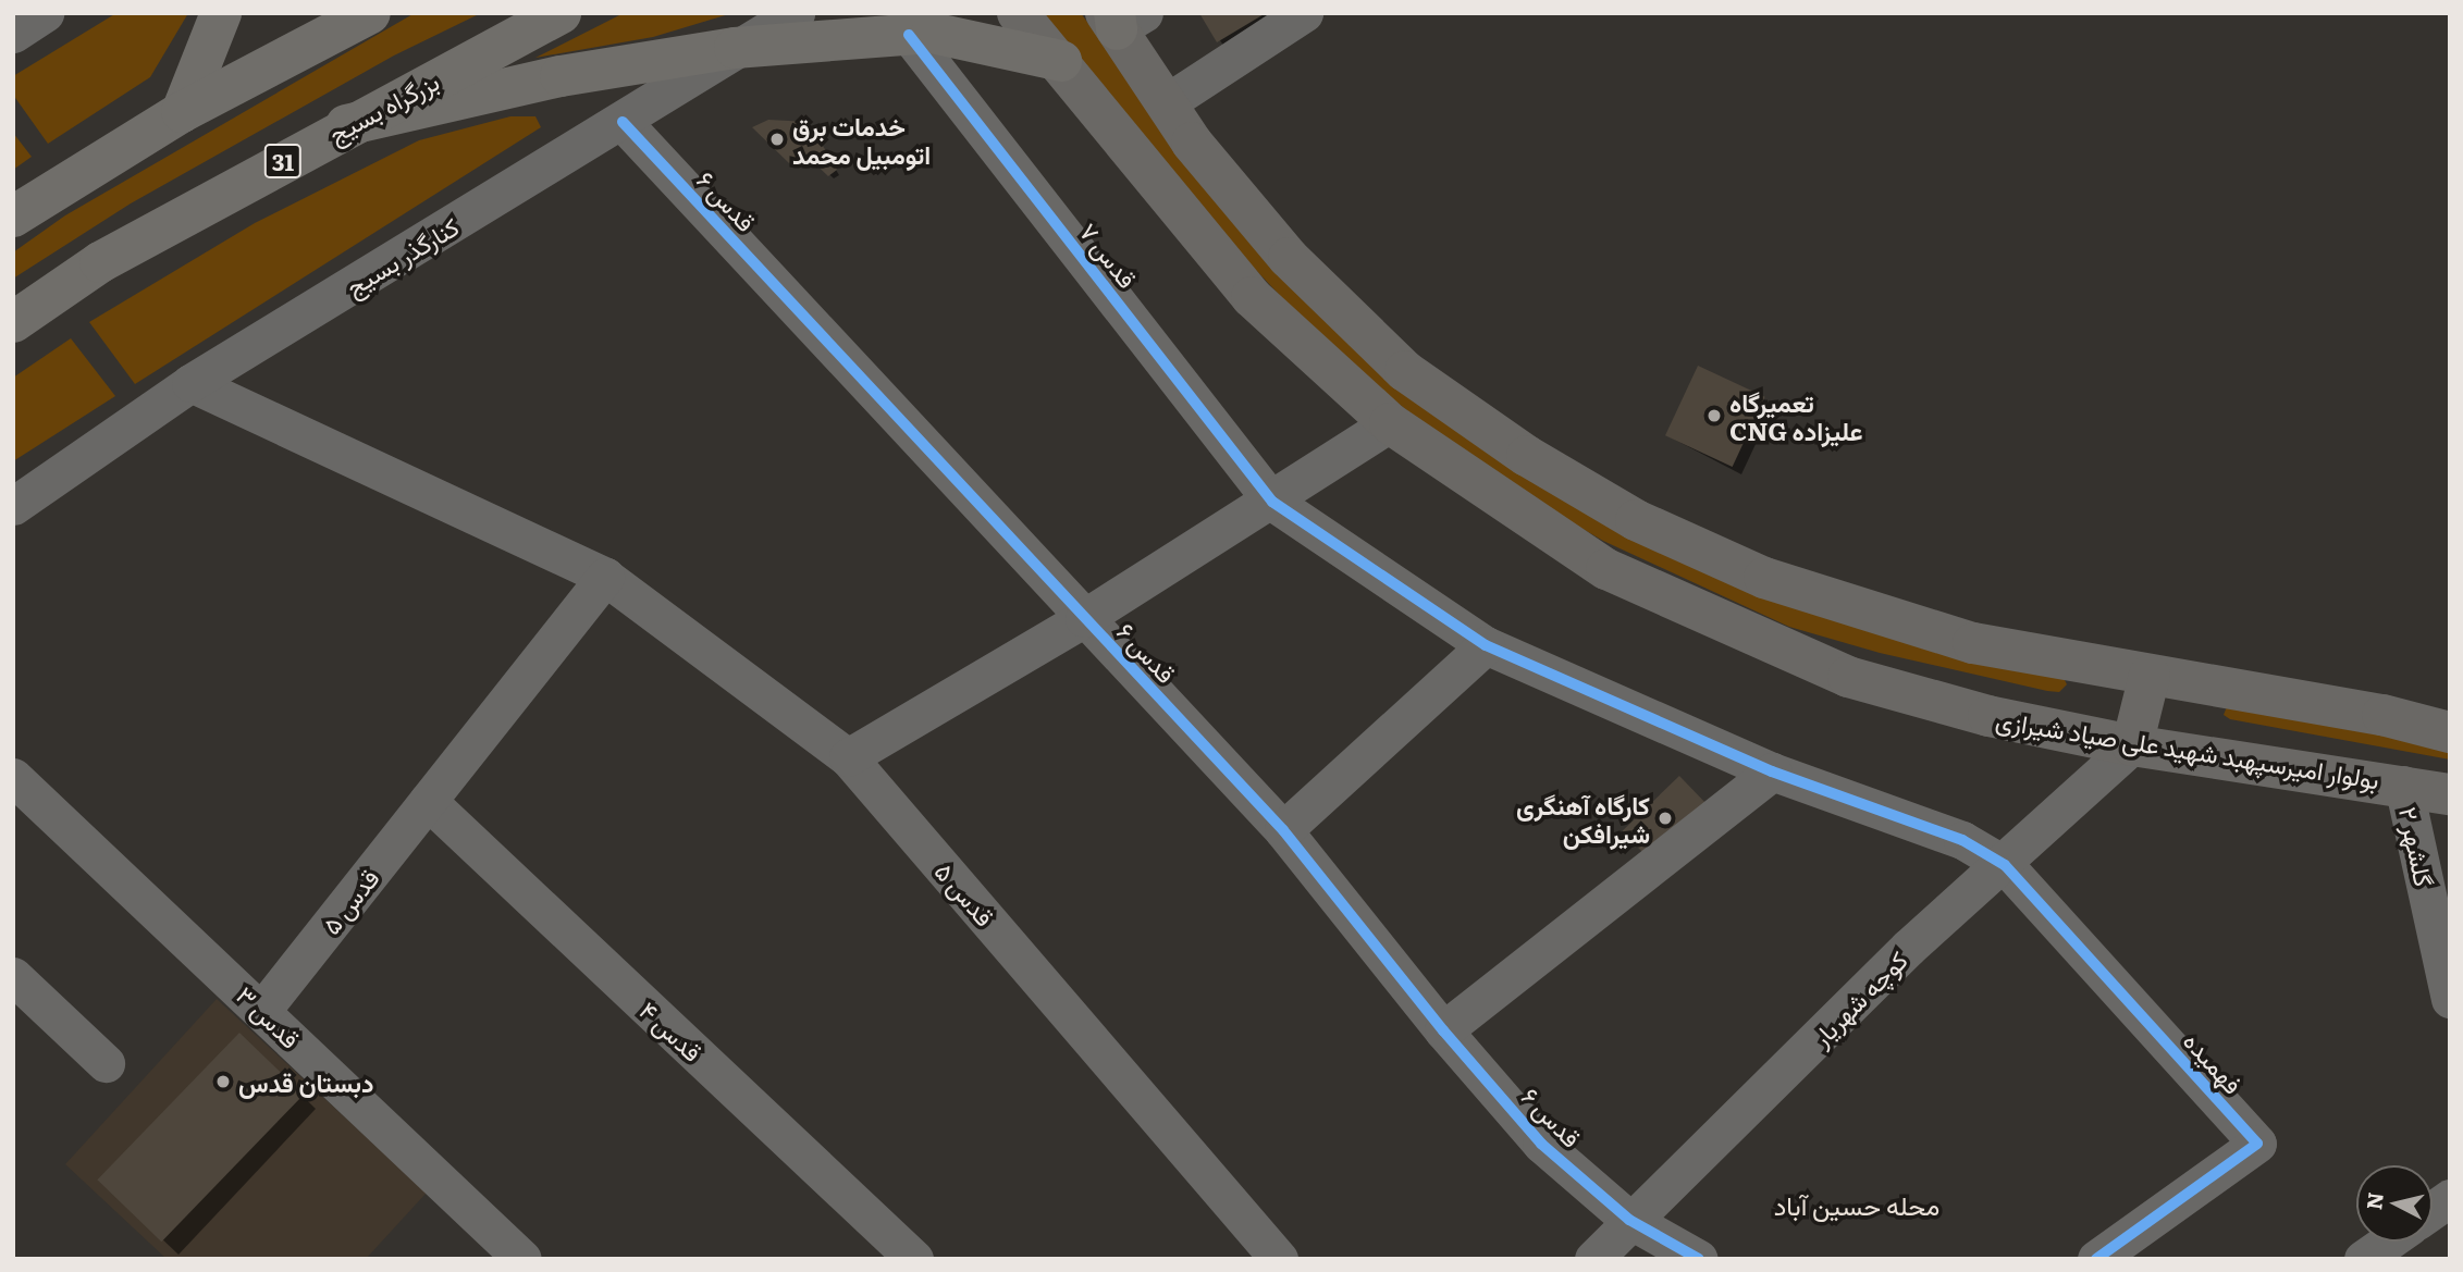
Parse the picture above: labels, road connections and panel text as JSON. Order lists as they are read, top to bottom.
{
  "streets": {
    "highway": ["بزرگراه بسیج", "31"],
    "main road": ["بولوار امیرسپهبد شهید علی صیاد شیرازی"],
    "street": [
      "قدس ۶",
      "قدس ۷",
      "کنارگذر بسیج",
      "گلشهر ۲",
      "قدس ۵",
      "کوچه شهریار",
      "قدس ۳",
      "قدس ۴",
      "فهمیده"
    ]
  },
  "crossings": [
    ["قدس ۶", "کنارگذر بسیج"],
    ["قدس ۶", "کوچه شهریار"],
    ["قدس ۷", "کوچه شهریار"],
    ["قدس ۷", "فهمیده"],
    ["کنارگذر بسیج", "قدس ۵"],
    ["بولوار امیرسپهبد شهید علی صیاد شیرازی", "گلشهر ۲"],
    ["بولوار امیرسپهبد شهید علی صیاد شیرازی", "کوچه شهریار"],
    ["قدس ۵", "قدس ۳"],
    ["قدس ۵", "قدس ۴"],
    ["کوچه شهریار", "فهمیده"]
  ],
  "districts": ["محله حسین آباد"],
  "places": [
    "خدمات برق اتومبیل محمد",
    "تعمیرگاه CNG علیزاده",
    "کارگاه آهنگری شیرافکن",
    "دبستان قدس"
  ],
  "north": "left"
}
